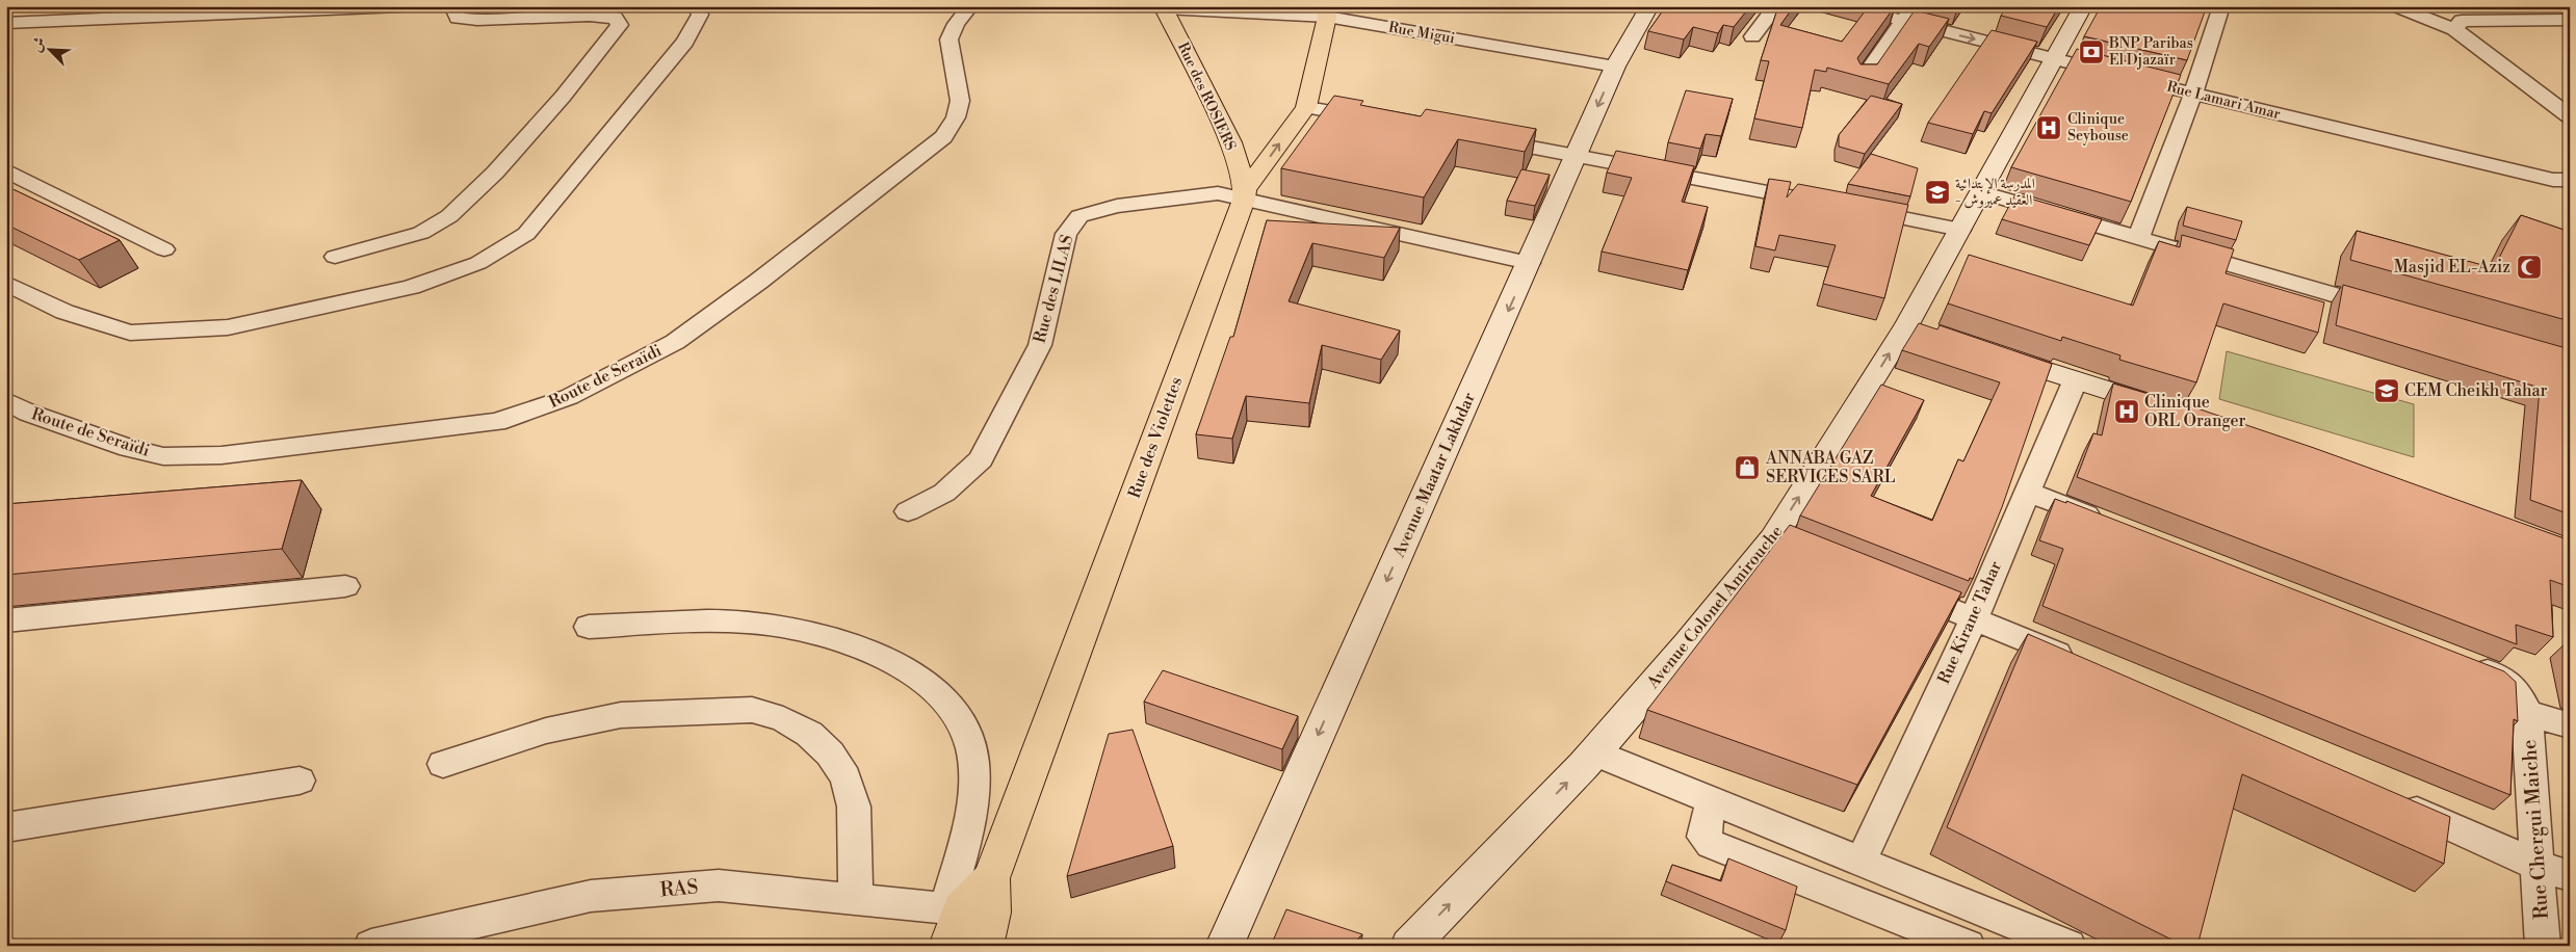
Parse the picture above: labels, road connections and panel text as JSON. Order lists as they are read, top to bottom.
{
  "streets": {
    "main road": [
      "Rue des ROSIERS",
      "Rue des Violettes",
      "Avenue Maatar Lakhdar",
      "Avenue Colonel Amirouche"
    ],
    "street": [
      "Rue Migui",
      "Rue Lamari Amar",
      "Rue des LILAS",
      "Route de Seraïdi",
      "Rue Kirane Tahar",
      "Rue Chergui Maiche",
      "RAS"
    ]
  },
  "crossings": [
    ["Rue Migui", "Rue des ROSIERS"],
    ["Rue Migui", "Rue des Violettes"],
    ["Rue Migui", "Avenue Maatar Lakhdar"],
    ["Rue des ROSIERS", "Rue des LILAS"],
    ["Rue des ROSIERS", "Rue des Violettes"],
    ["Rue Lamari Amar", "Avenue Colonel Amirouche"],
    ["Rue des LILAS", "Rue des Violettes"],
    ["Rue des LILAS", "Avenue Maatar Lakhdar"],
    ["Rue des Violettes", "RAS"]
  ],
  "one_way": ["Avenue Maatar Lakhdar", "Avenue Colonel Amirouche"],
  "places": {
    "bank": ["BNP Paribas El Djazaïr"],
    "hospital": ["Clinique Seybouse", "Clinique ORL Oranger"],
    "school or university": ["المدرسة الإبتدائية - العقيد عميروش", "CEM Cheikh Tahar"],
    "mosque": ["Masjid EL-Aziz"],
    "shop": ["ANNABA GAZ SERVICES SARL"]
  },
  "north": "top left"
}
